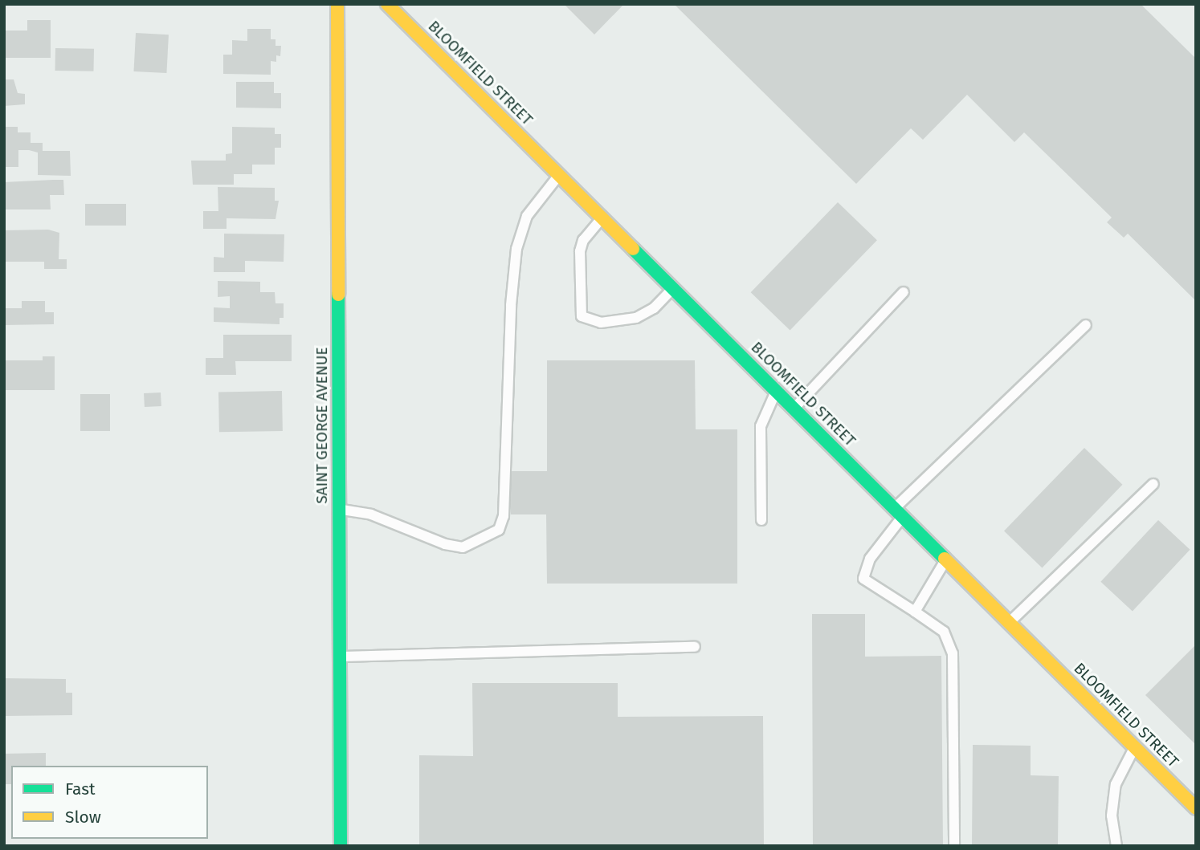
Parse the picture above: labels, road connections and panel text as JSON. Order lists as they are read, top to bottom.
{
  "streets": {
    "street": ["BLOOMFIELD STREET", "SAINT GEORGE AVENUE"]
  },
  "legend": ["Fast", "Slow"]
}
